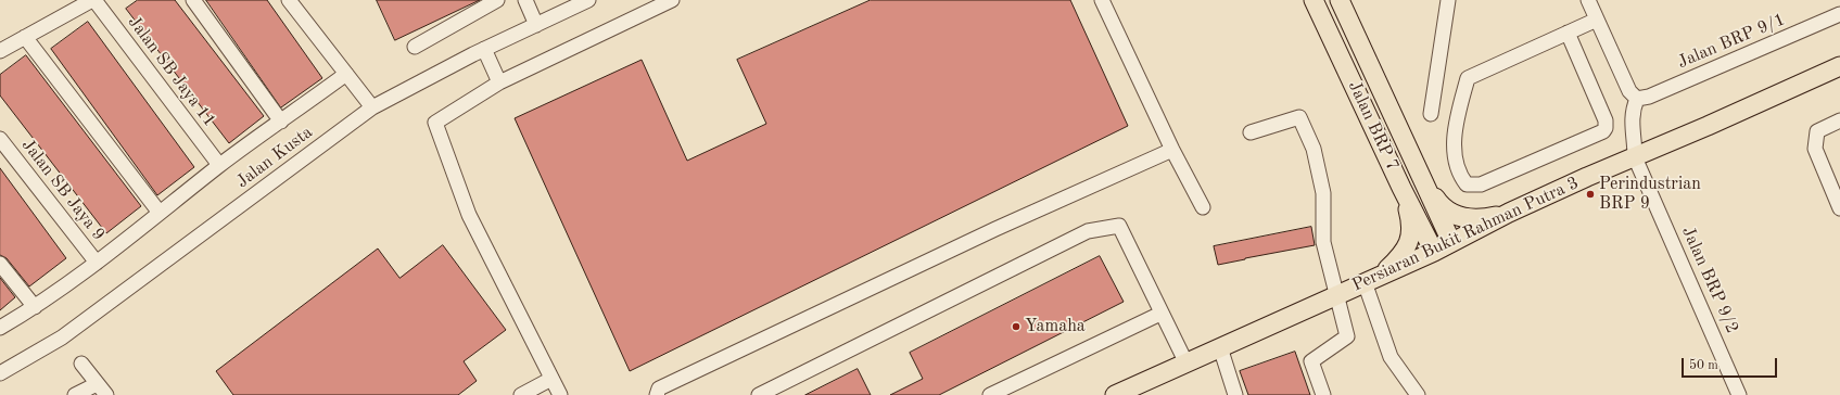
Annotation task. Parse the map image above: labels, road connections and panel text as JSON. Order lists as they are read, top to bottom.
{
  "streets": {
    "main road": ["Jalan BRP 7", "Persiaran Bukit Rahman Putra 3"],
    "street": [
      "Jalan BRP 9/1",
      "Jalan SB Jaya 11",
      "Jalan Kusta",
      "Jalan SB Jaya 9",
      "Jalan BRP 9/2"
    ]
  },
  "crossings": [
    ["Jalan BRP 7", "Persiaran Bukit Rahman Putra 3"],
    ["Persiaran Bukit Rahman Putra 3", "Jalan BRP 9/2"]
  ],
  "places": ["Perindustrian BRP 9", "Yamaha"],
  "scale_bar": "50 m"
}
